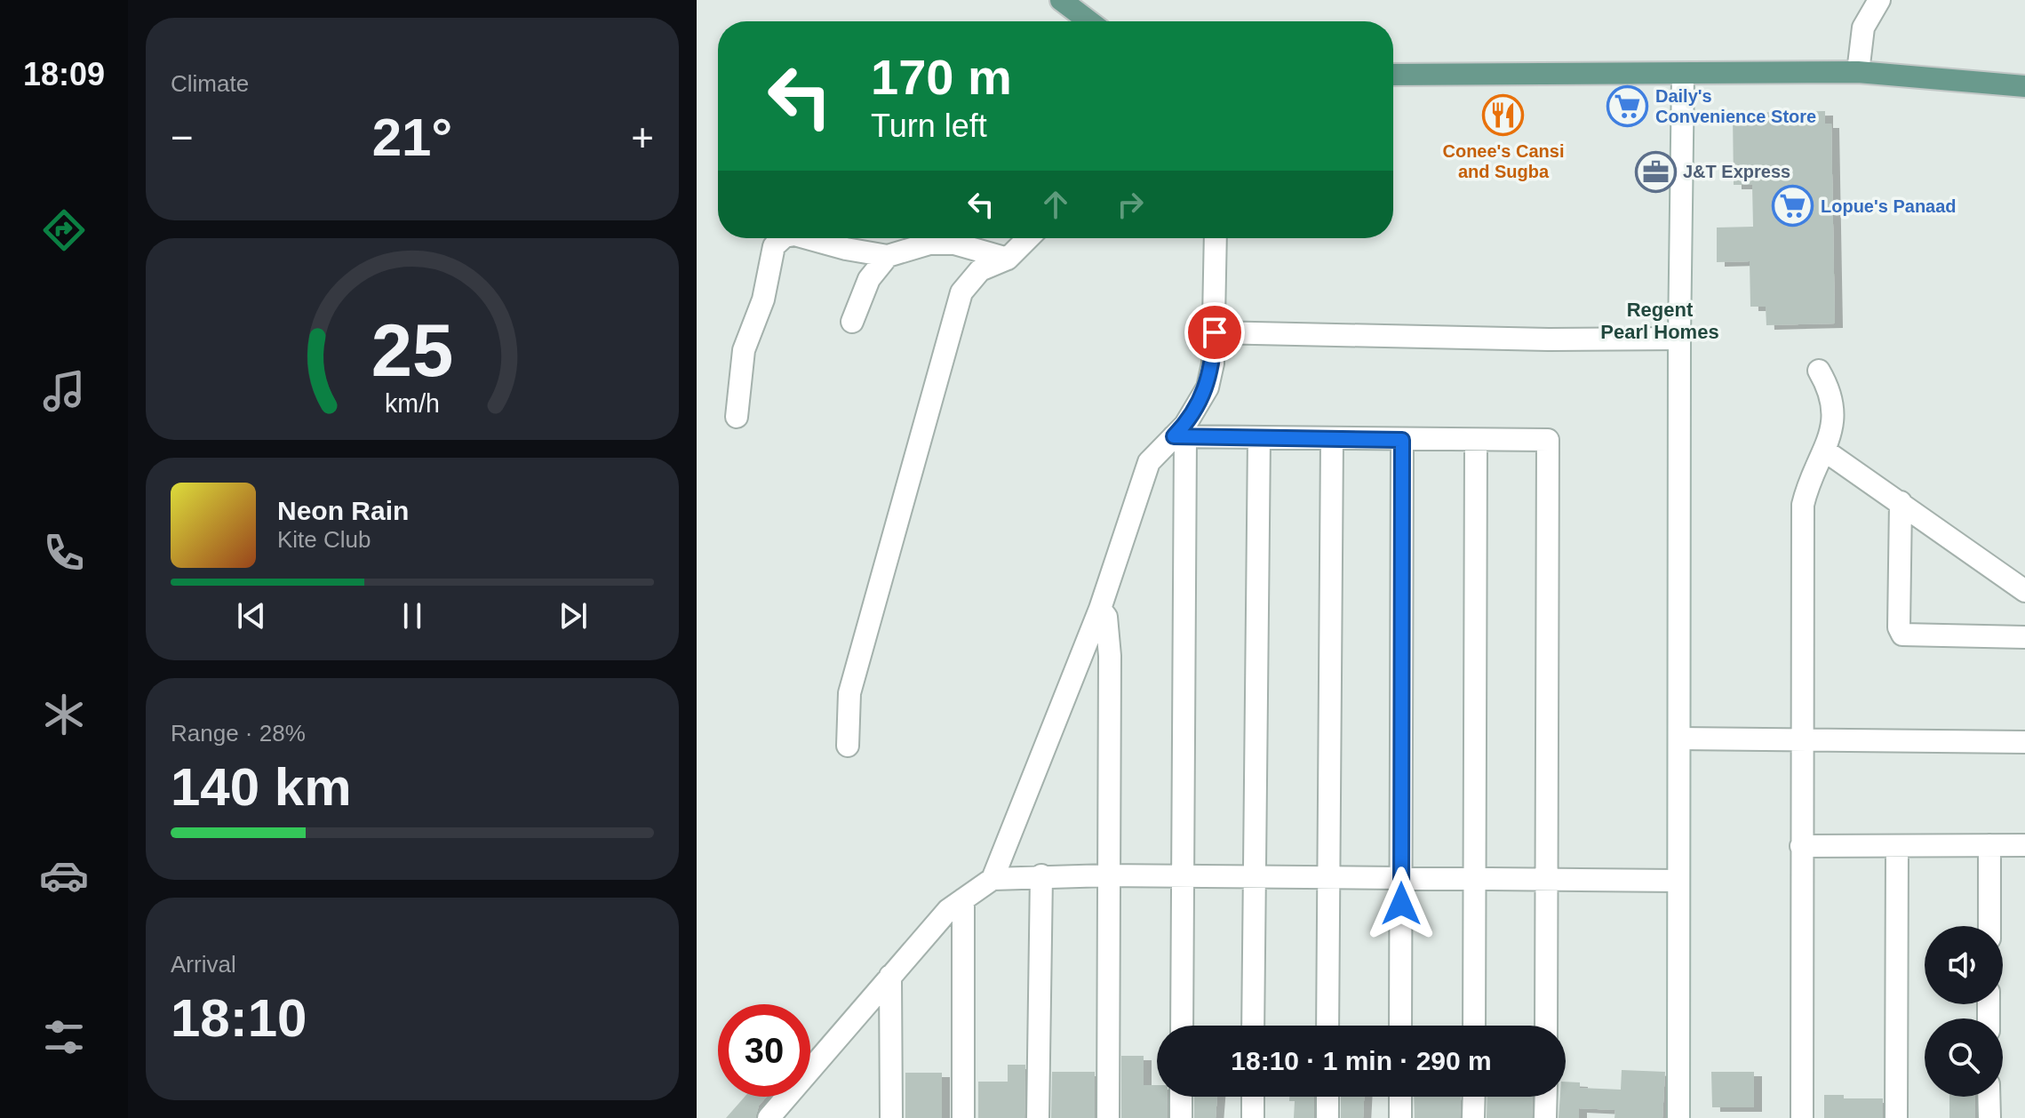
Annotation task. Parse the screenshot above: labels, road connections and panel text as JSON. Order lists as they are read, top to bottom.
{
  "districts": ["Regent Pearl Homes"],
  "places": {
    "supermarket": ["Daily's Convenience Store", "Lopue's Panaad"],
    "restaurant": ["Conee's Cansi and Sugba"],
    "office": ["J&T Express"]
  },
  "page": {
    "tabs": "18:09",
    "tile": [
      "Climate",
      ["Range · 28%", "140 km"],
      ["Arrival", "18:10"]
    ],
    "turn": ["170 m", "Turn left"],
    "heat": ["−", "21°", "+"],
    "song": ["Neon Rain", "Kite Club"],
    "limit": "30",
    "trip": "18:10 · 1 min · 290 m",
    "gauge": ["25", "km/h"]
  }
}
